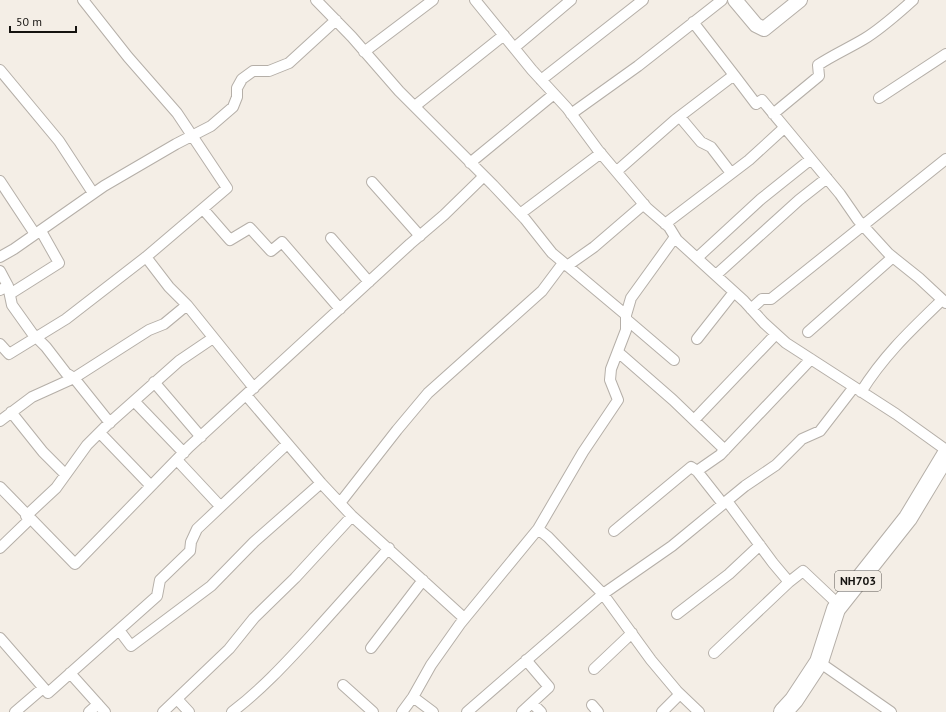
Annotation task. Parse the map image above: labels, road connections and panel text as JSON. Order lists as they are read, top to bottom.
{
  "streets": {
    "highway": ["NH703"]
  },
  "scale_bar": "50 m"
}
